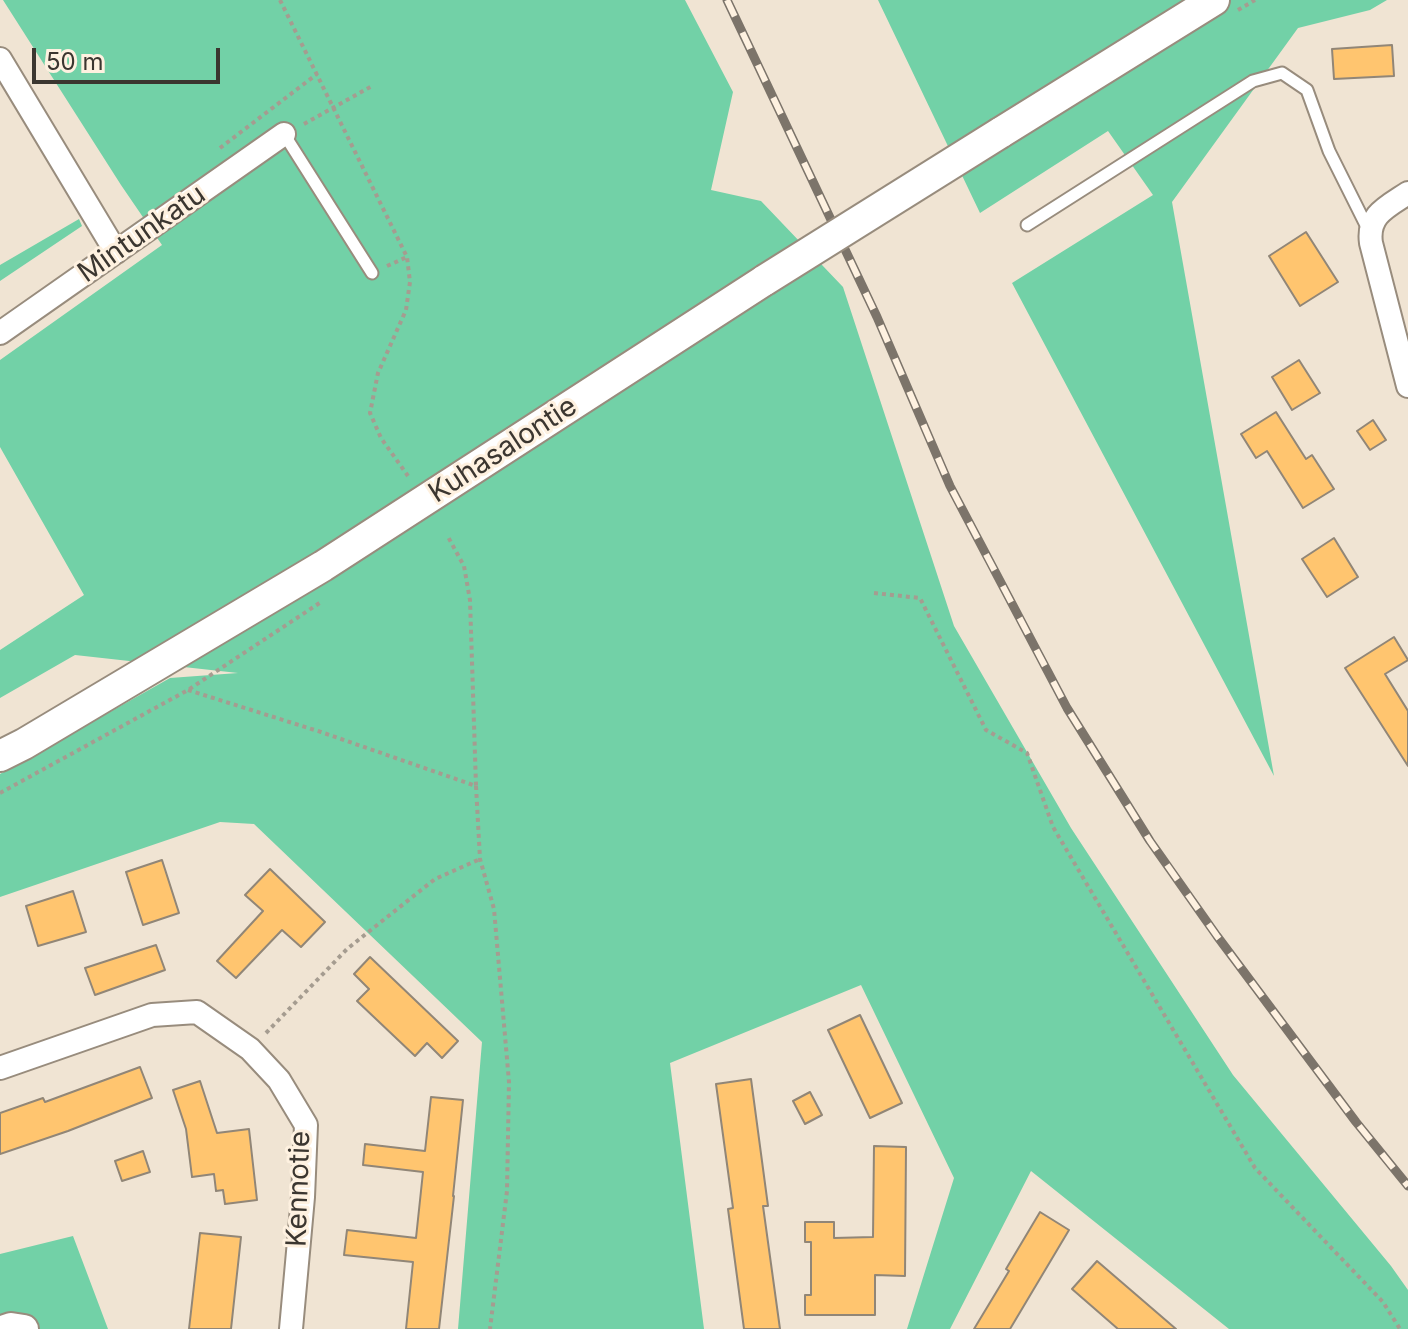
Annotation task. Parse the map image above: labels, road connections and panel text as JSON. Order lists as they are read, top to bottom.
{
  "streets": {
    "main road": ["Kuhasalontie"],
    "street": ["Mintunkatu", "Kennotie"]
  },
  "scale_bar": "50 m"
}
